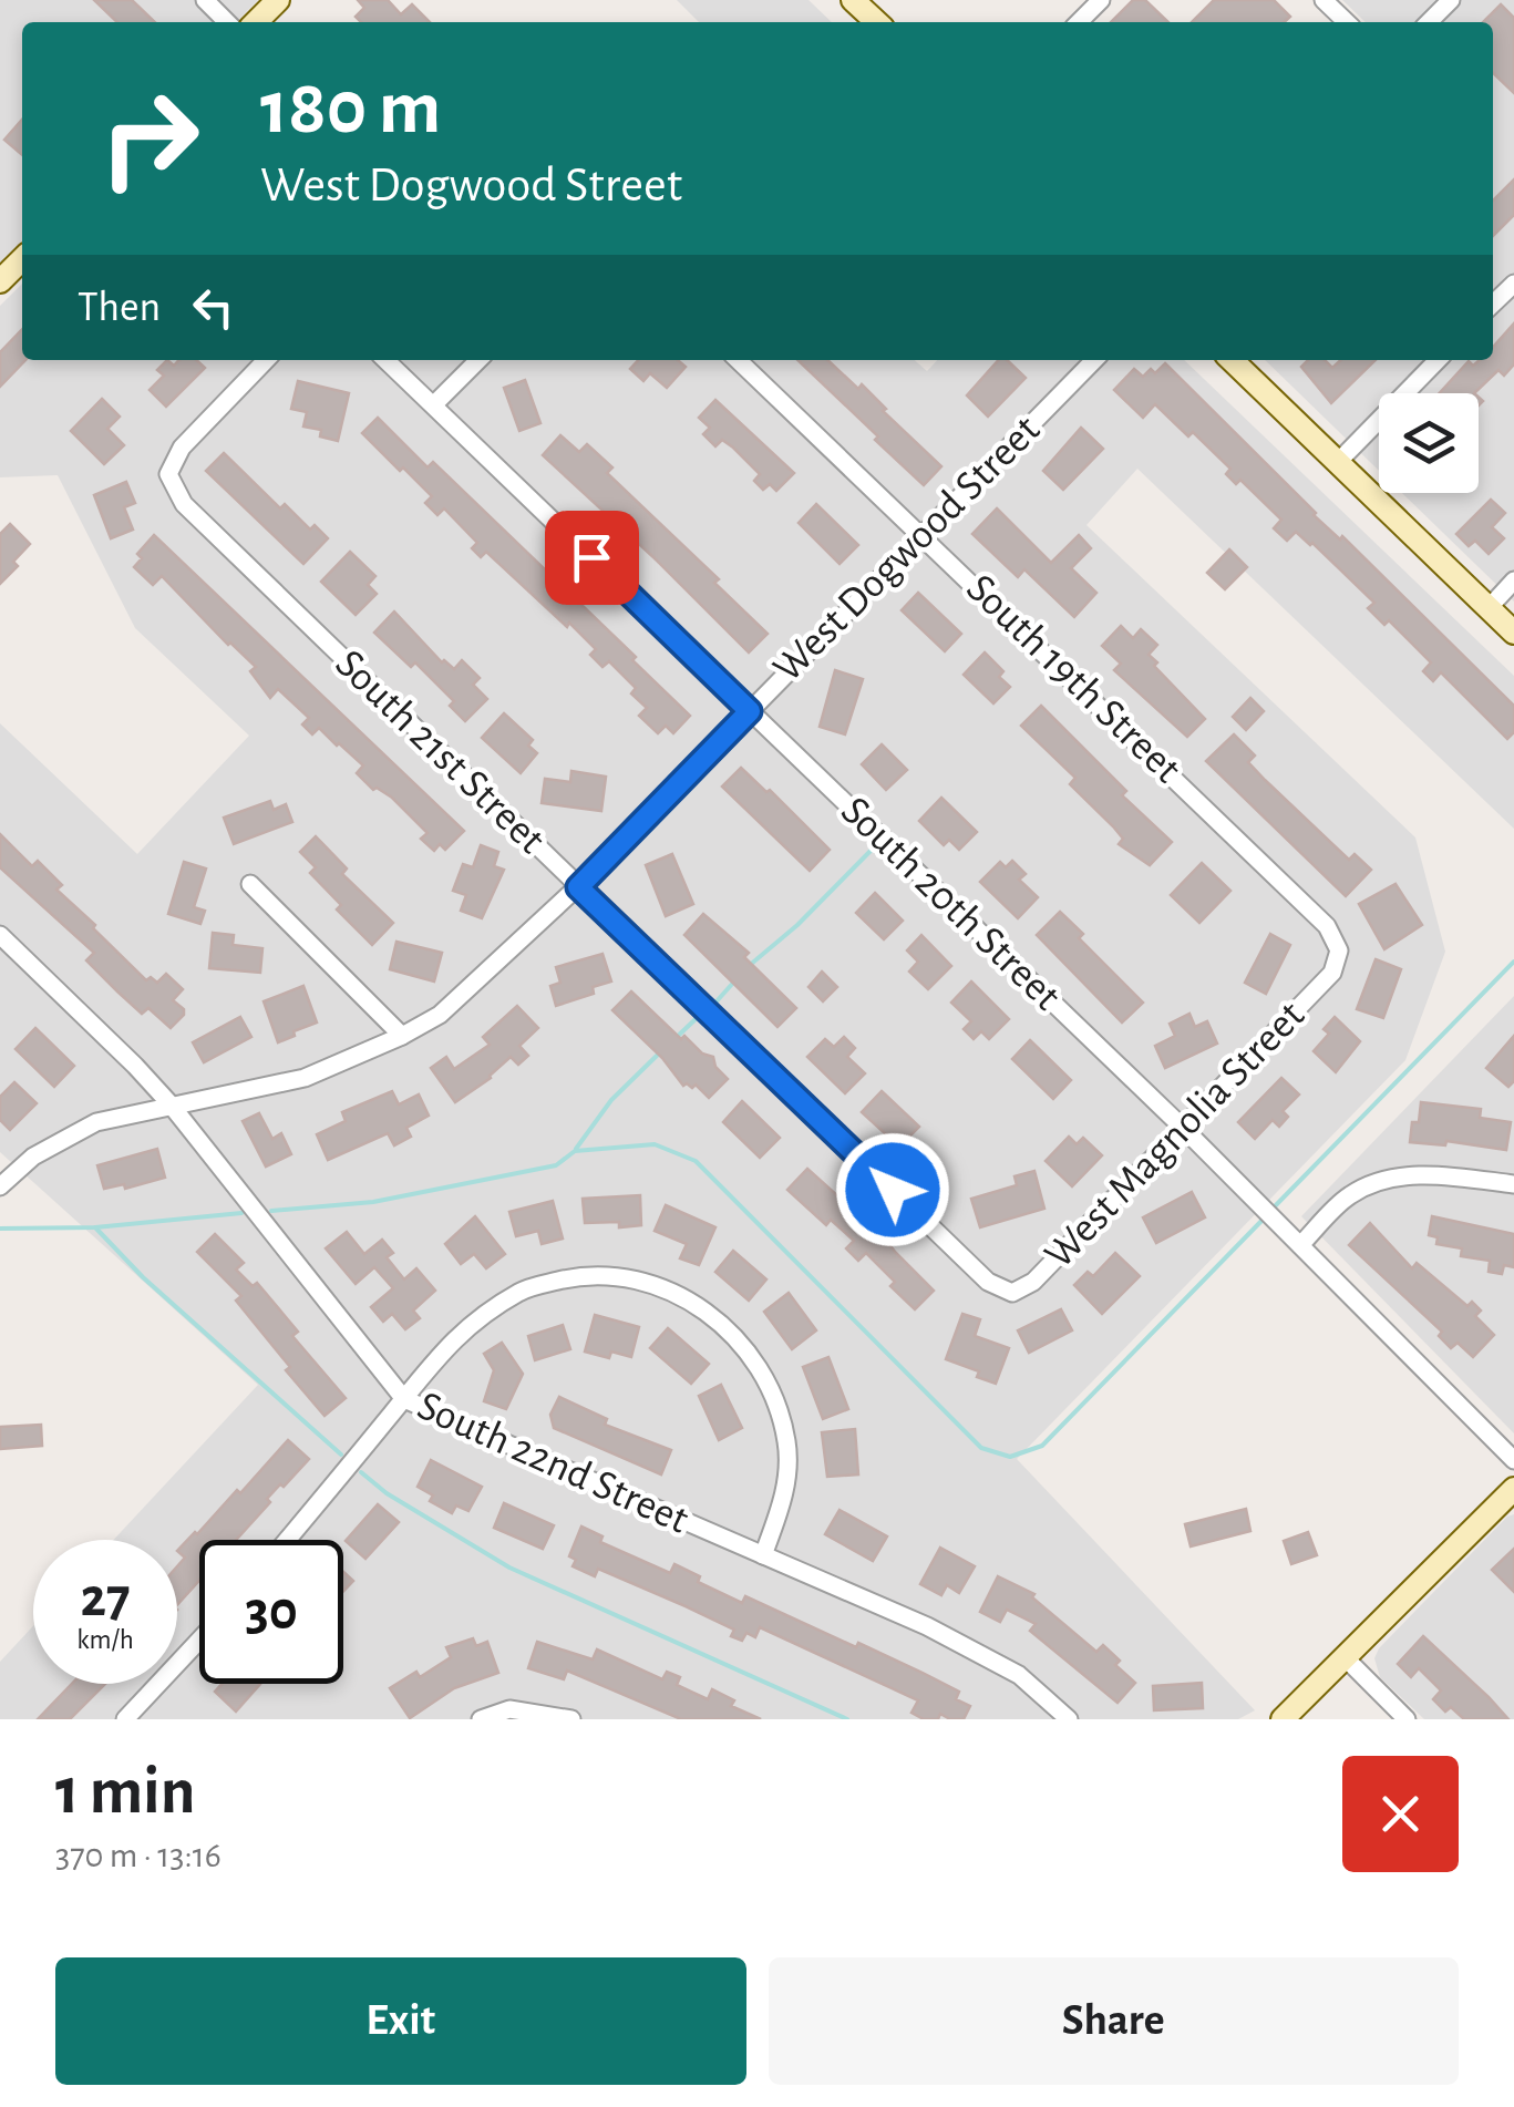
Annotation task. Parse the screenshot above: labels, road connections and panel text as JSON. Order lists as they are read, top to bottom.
{
  "streets": {
    "street": [
      "West Dogwood Street",
      "South 19th Street",
      "South 21st Street",
      "South 20th Street",
      "West Magnolia Street",
      "South 22nd Street"
    ]
  },
  "crossings": [
    ["West Dogwood Street", "South 19th Street"],
    ["West Dogwood Street", "South 21st Street"],
    ["West Dogwood Street", "South 20th Street"],
    ["West Dogwood Street", "South 22nd Street"],
    ["South 19th Street", "West Magnolia Street"],
    ["South 21st Street", "West Magnolia Street"],
    ["South 20th Street", "West Magnolia Street"]
  ],
  "page": {
    "turn": ["180 m", "West Dogwood Street"],
    "then": "Then",
    "speed": "27 km/h",
    "limit": "30",
    "heading": ["1 min", "370 m · 13:16"],
    "buttons": ["Exit", "Share"]
  }
}
